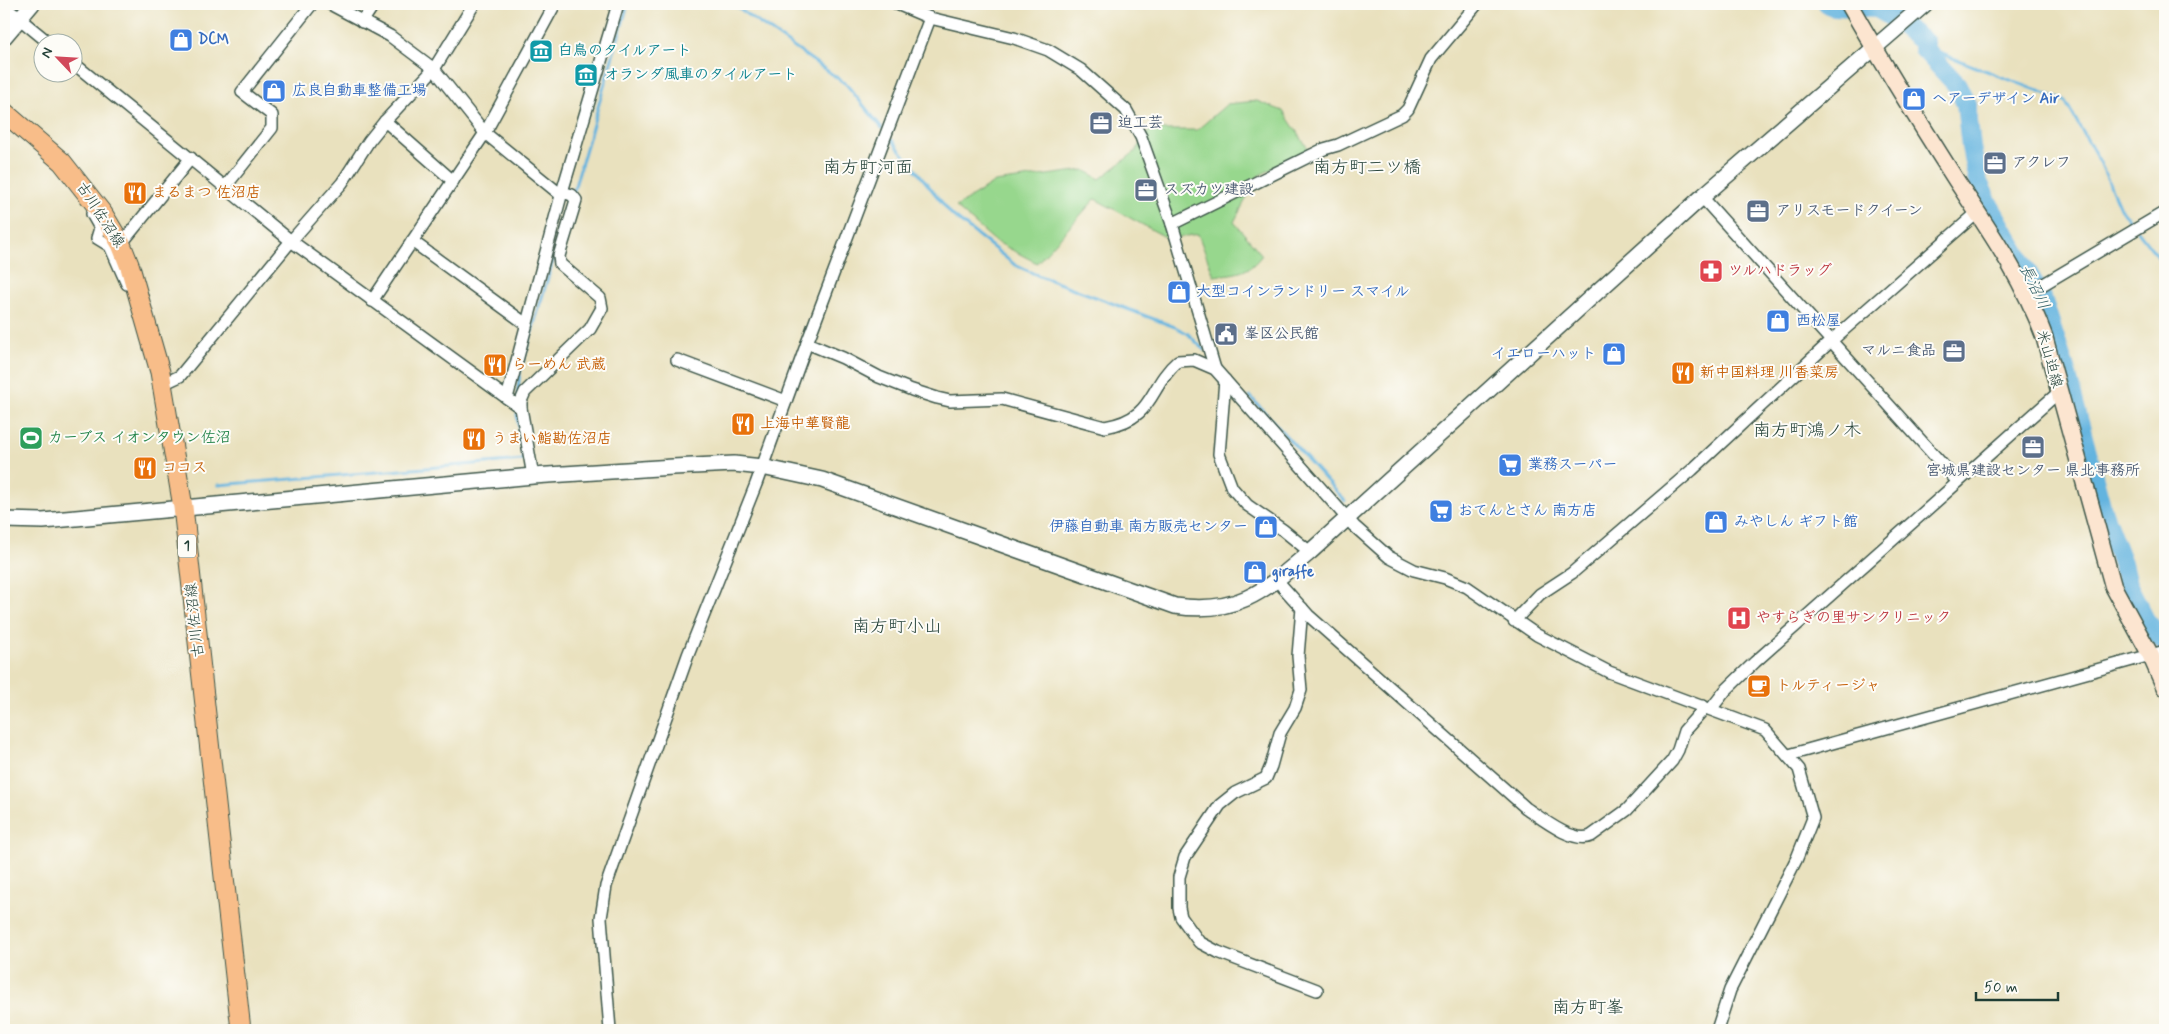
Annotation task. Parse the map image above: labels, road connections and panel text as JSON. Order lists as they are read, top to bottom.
{
  "streets": {
    "main road": ["古川佐沼線", "米山迫線", "1"]
  },
  "districts": [
    "南方町河面",
    "南方町二ツ橋",
    "南方町鴻ノ木",
    "南方町小山",
    "南方町峯"
  ],
  "water": ["長沼川"],
  "places": {
    "shop": [
      "DCM",
      "広良自動車整備工場",
      "ヘアーデザイン Air",
      "大型コインランドリー スマイル",
      "西松屋",
      "イエローハット",
      "みやしん ギフト館",
      "伊藤自動車 南方販売センター",
      "giraffe"
    ],
    "museum": ["白鳥のタイルアート", "オランダ風車のタイルアート"],
    "office": [
      "迫工芸",
      "アクレフ",
      "スズカツ建設",
      "アリスモードクイーン",
      "マルニ食品",
      "宮城県建設センター 県北事務所"
    ],
    "restaurant": [
      "まるまつ 佐沼店",
      "らーめん 武蔵",
      "新中国料理 川香菜房",
      "上海中華賢龍",
      "うまい鮨勘佐沼店",
      "ココス"
    ],
    "pharmacy": ["ツルハドラッグ"],
    "public building": ["峯区公民館"],
    "sports": ["カーブス イオンタウン佐沼"],
    "supermarket": ["業務スーパー", "おてんとさん 南方店"],
    "hospital": ["やすらぎの里サンクリニック"],
    "cafe": ["トルティージャ"]
  },
  "scale_bar": "50 m",
  "north": "top left"
}
